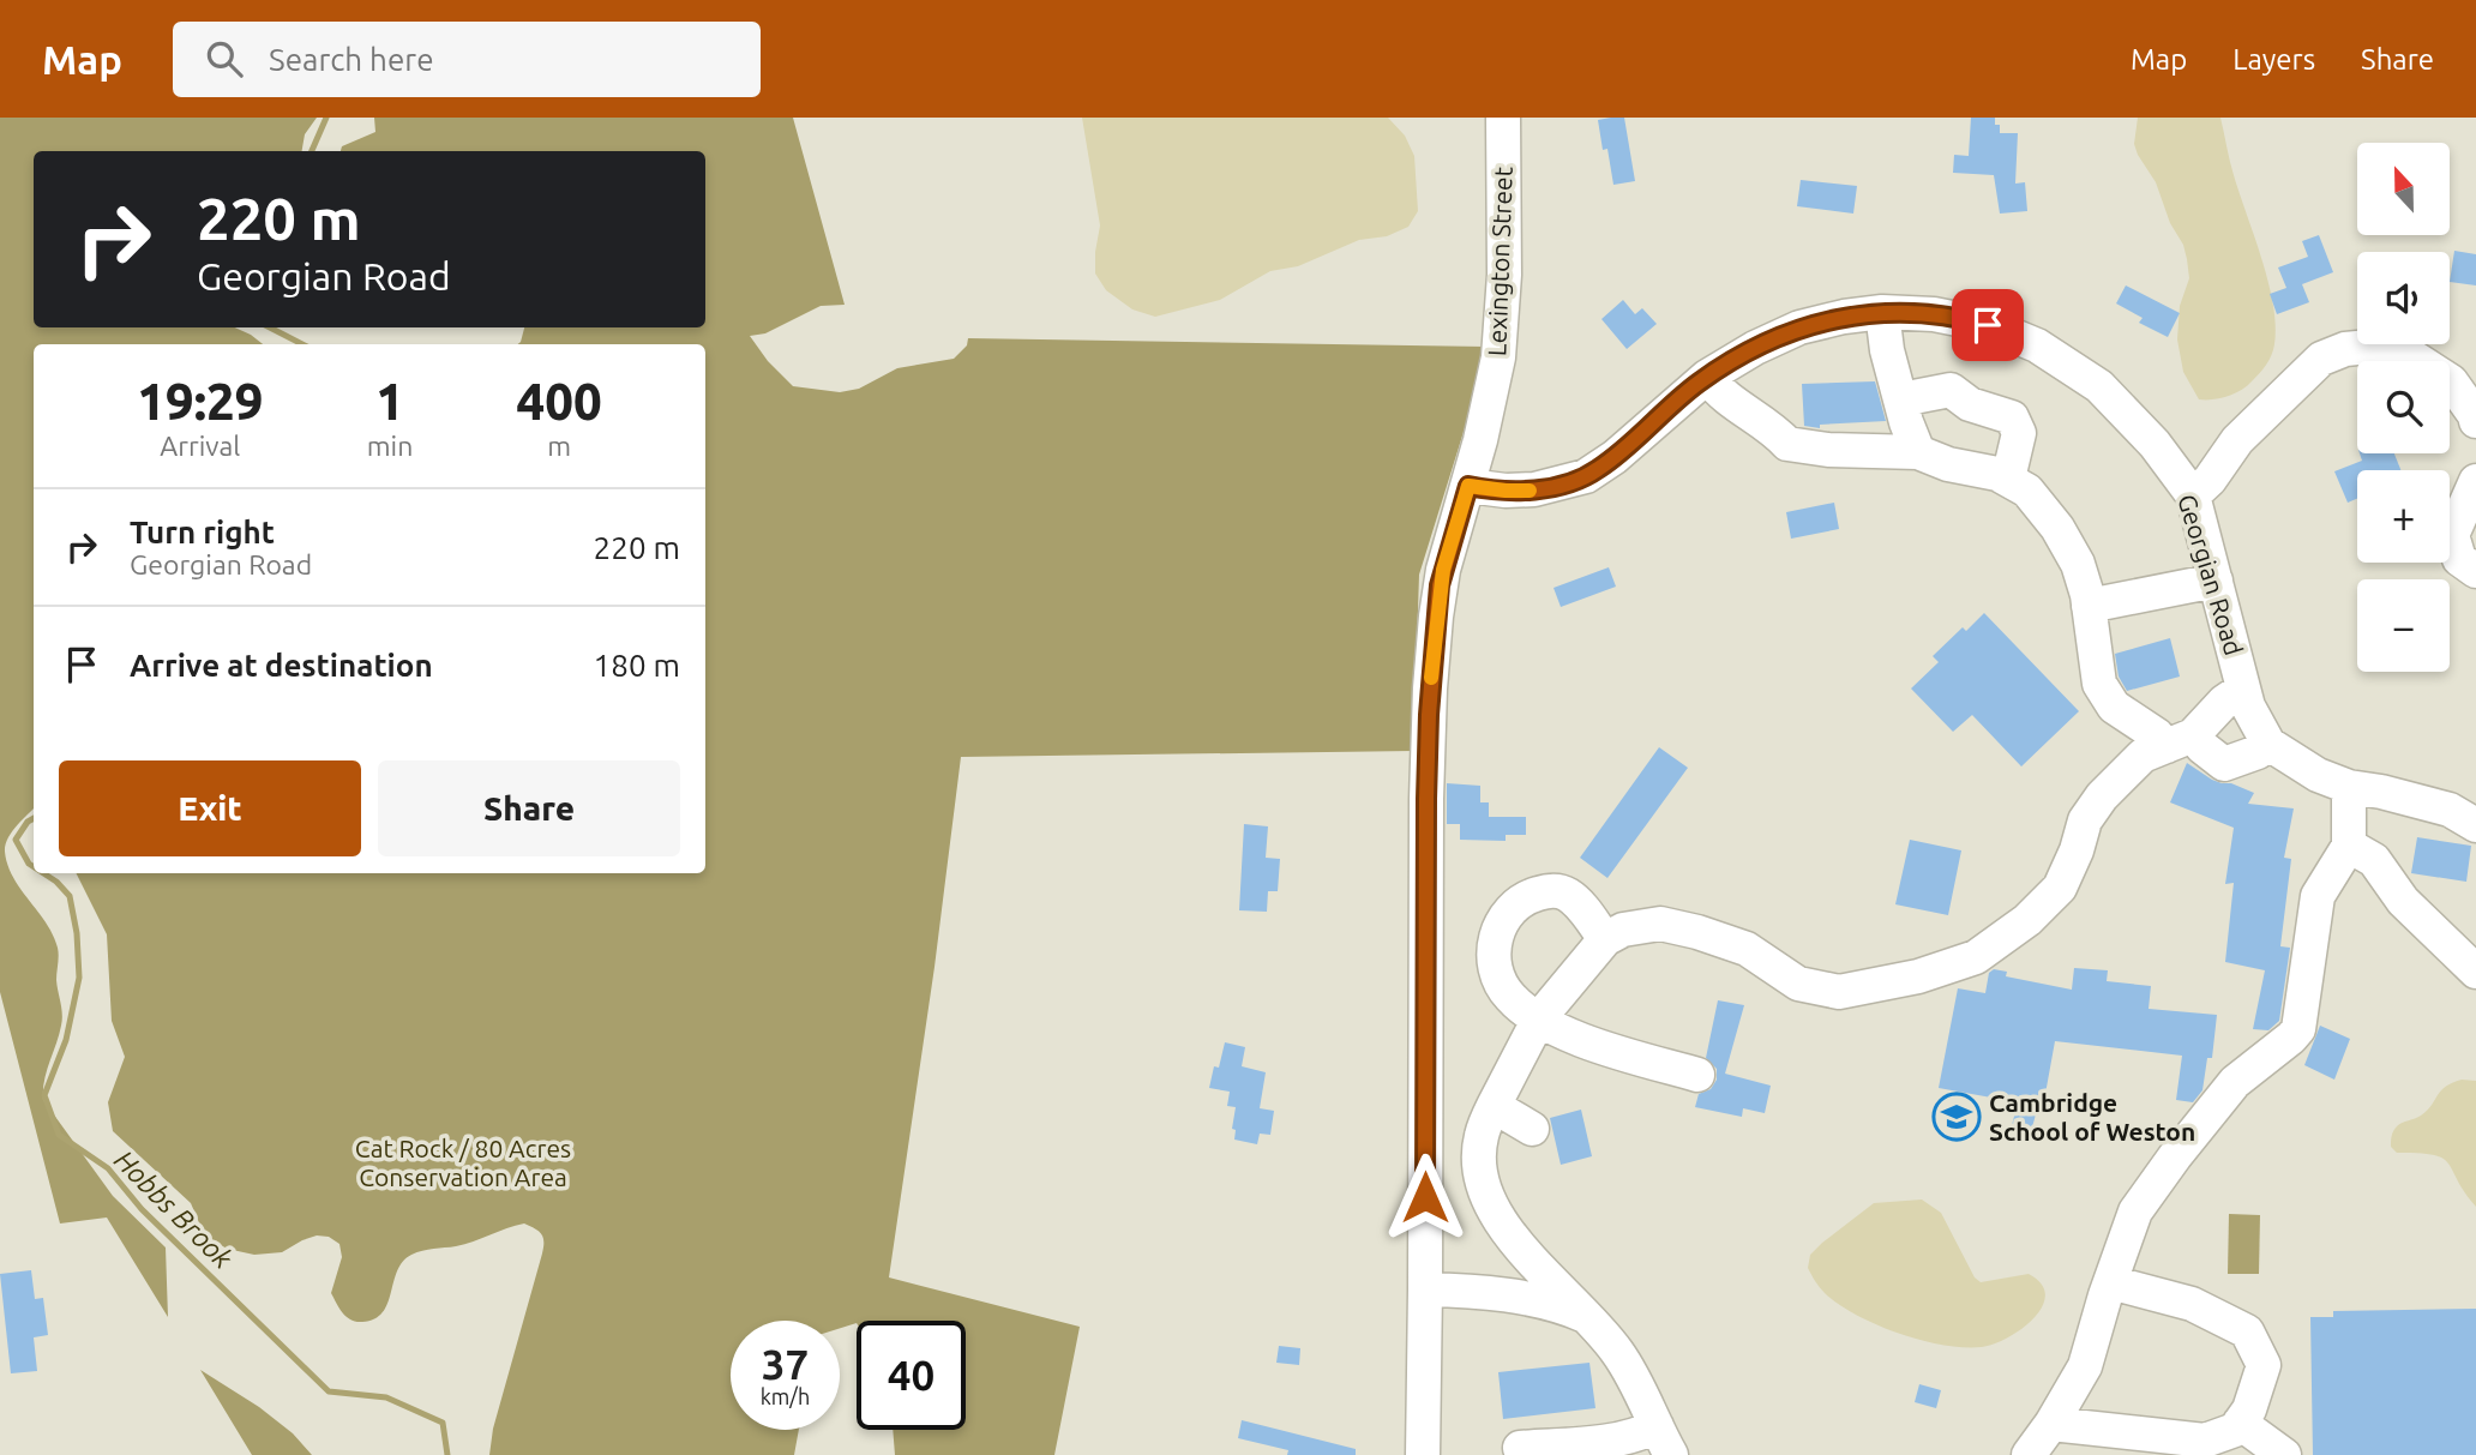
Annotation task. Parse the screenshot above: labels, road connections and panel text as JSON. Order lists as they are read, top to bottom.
{
  "streets": {
    "street": ["Lexington Street", "Georgian Road"]
  },
  "crossings": [
    ["Lexington Street", "Georgian Road"]
  ],
  "water": ["Hobbs Brook"],
  "parks": ["Cat Rock / 80 Acres Conservation Area"],
  "places": {
    "school or university": ["Cambridge School of Weston"]
  },
  "north": "top",
  "page": {
    "header": "Map",
    "search": "Search here",
    "nav": ["Map", "Layers", "Share"],
    "map_buttons": ["+", "−"],
    "turn": ["220 m", "Georgian Road"],
    "eta": [
      "19:29",
      "Arrival",
      "1",
      "min",
      "400",
      "m"
    ],
    "list": [
      {
        "name": "Turn right",
        "note": "Georgian Road",
        "value": "220 m"
      },
      {
        "name": "Arrive at destination",
        "value": "180 m"
      }
    ],
    "buttons": ["Exit", "Share"],
    "speed": "37 km/h",
    "limit": "40"
  }
}
